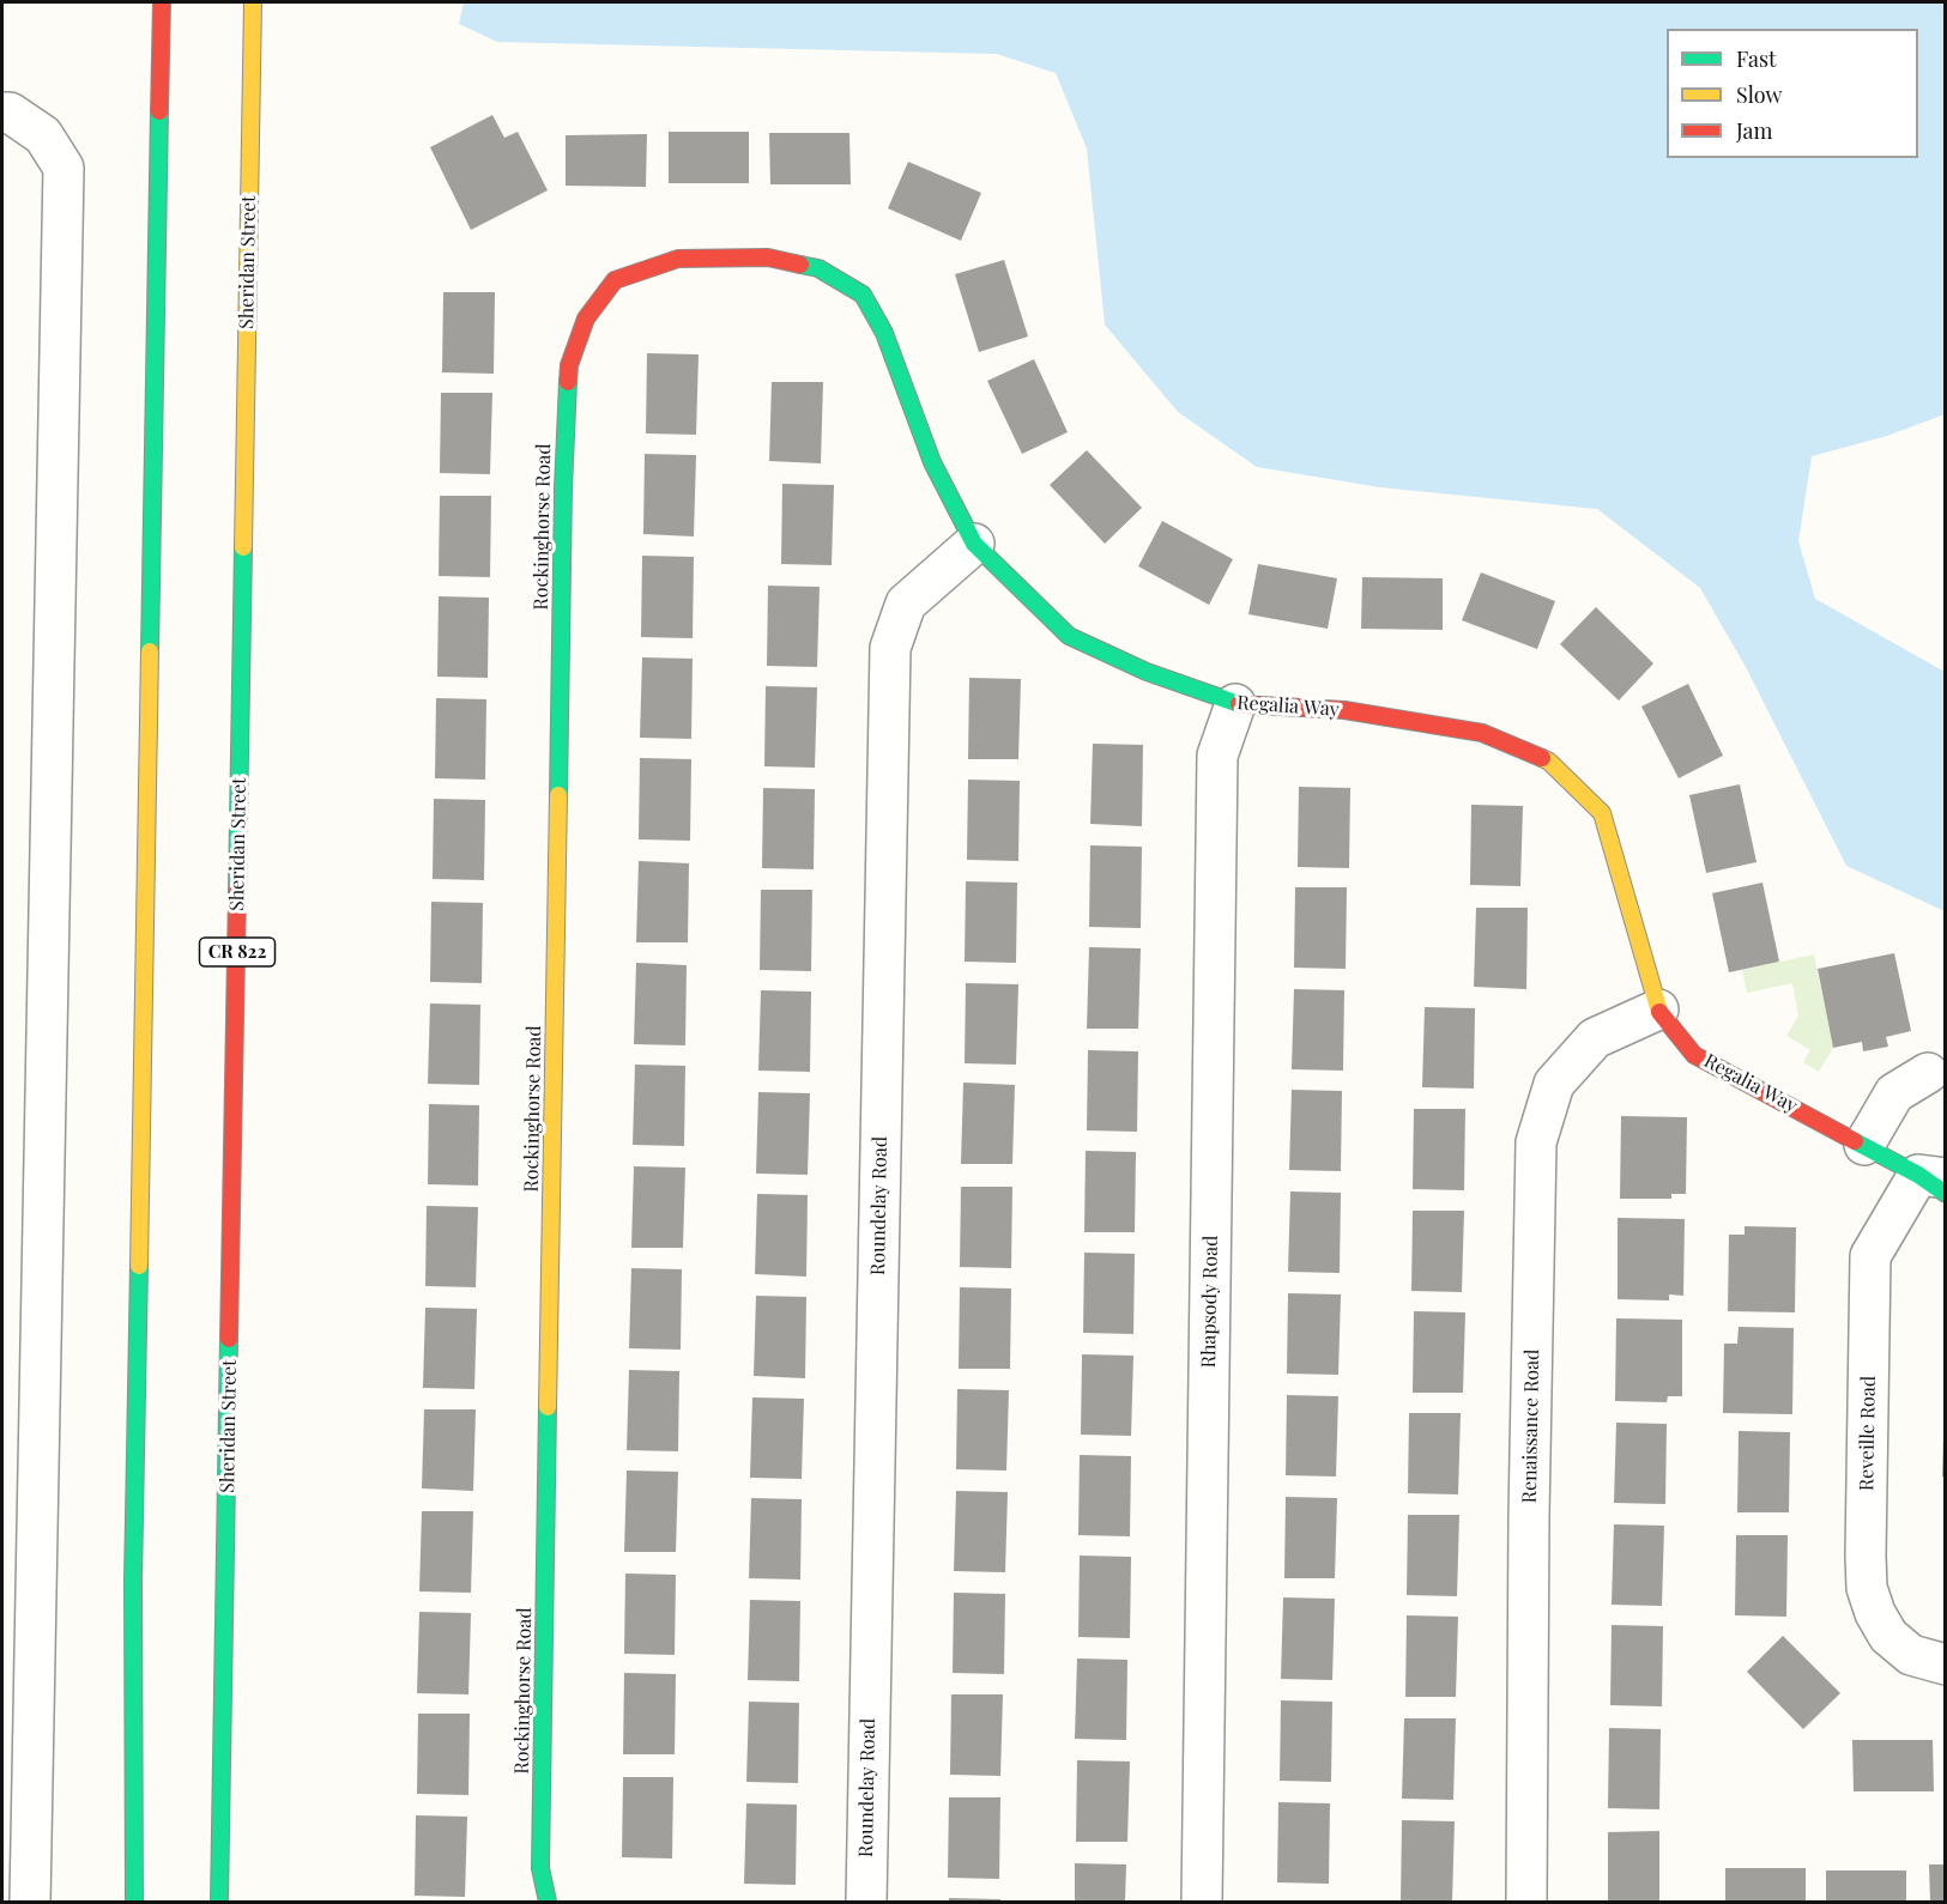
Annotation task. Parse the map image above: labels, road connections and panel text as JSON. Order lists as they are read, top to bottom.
{
  "streets": {
    "main road": [
      "Sheridan Street",
      "Rockinghorse Road",
      "Regalia Way",
      "CR 822"
    ],
    "street": [
      "Roundelay Road",
      "Rhapsody Road",
      "Renaissance Road",
      "Reveille Road"
    ]
  },
  "crossings": [
    ["Rockinghorse Road", "Regalia Way"],
    ["Regalia Way", "Roundelay Road"],
    ["Regalia Way", "Rhapsody Road"],
    ["Regalia Way", "Renaissance Road"],
    ["Regalia Way", "Reveille Road"]
  ],
  "legend": ["Fast", "Slow", "Jam"]
}
